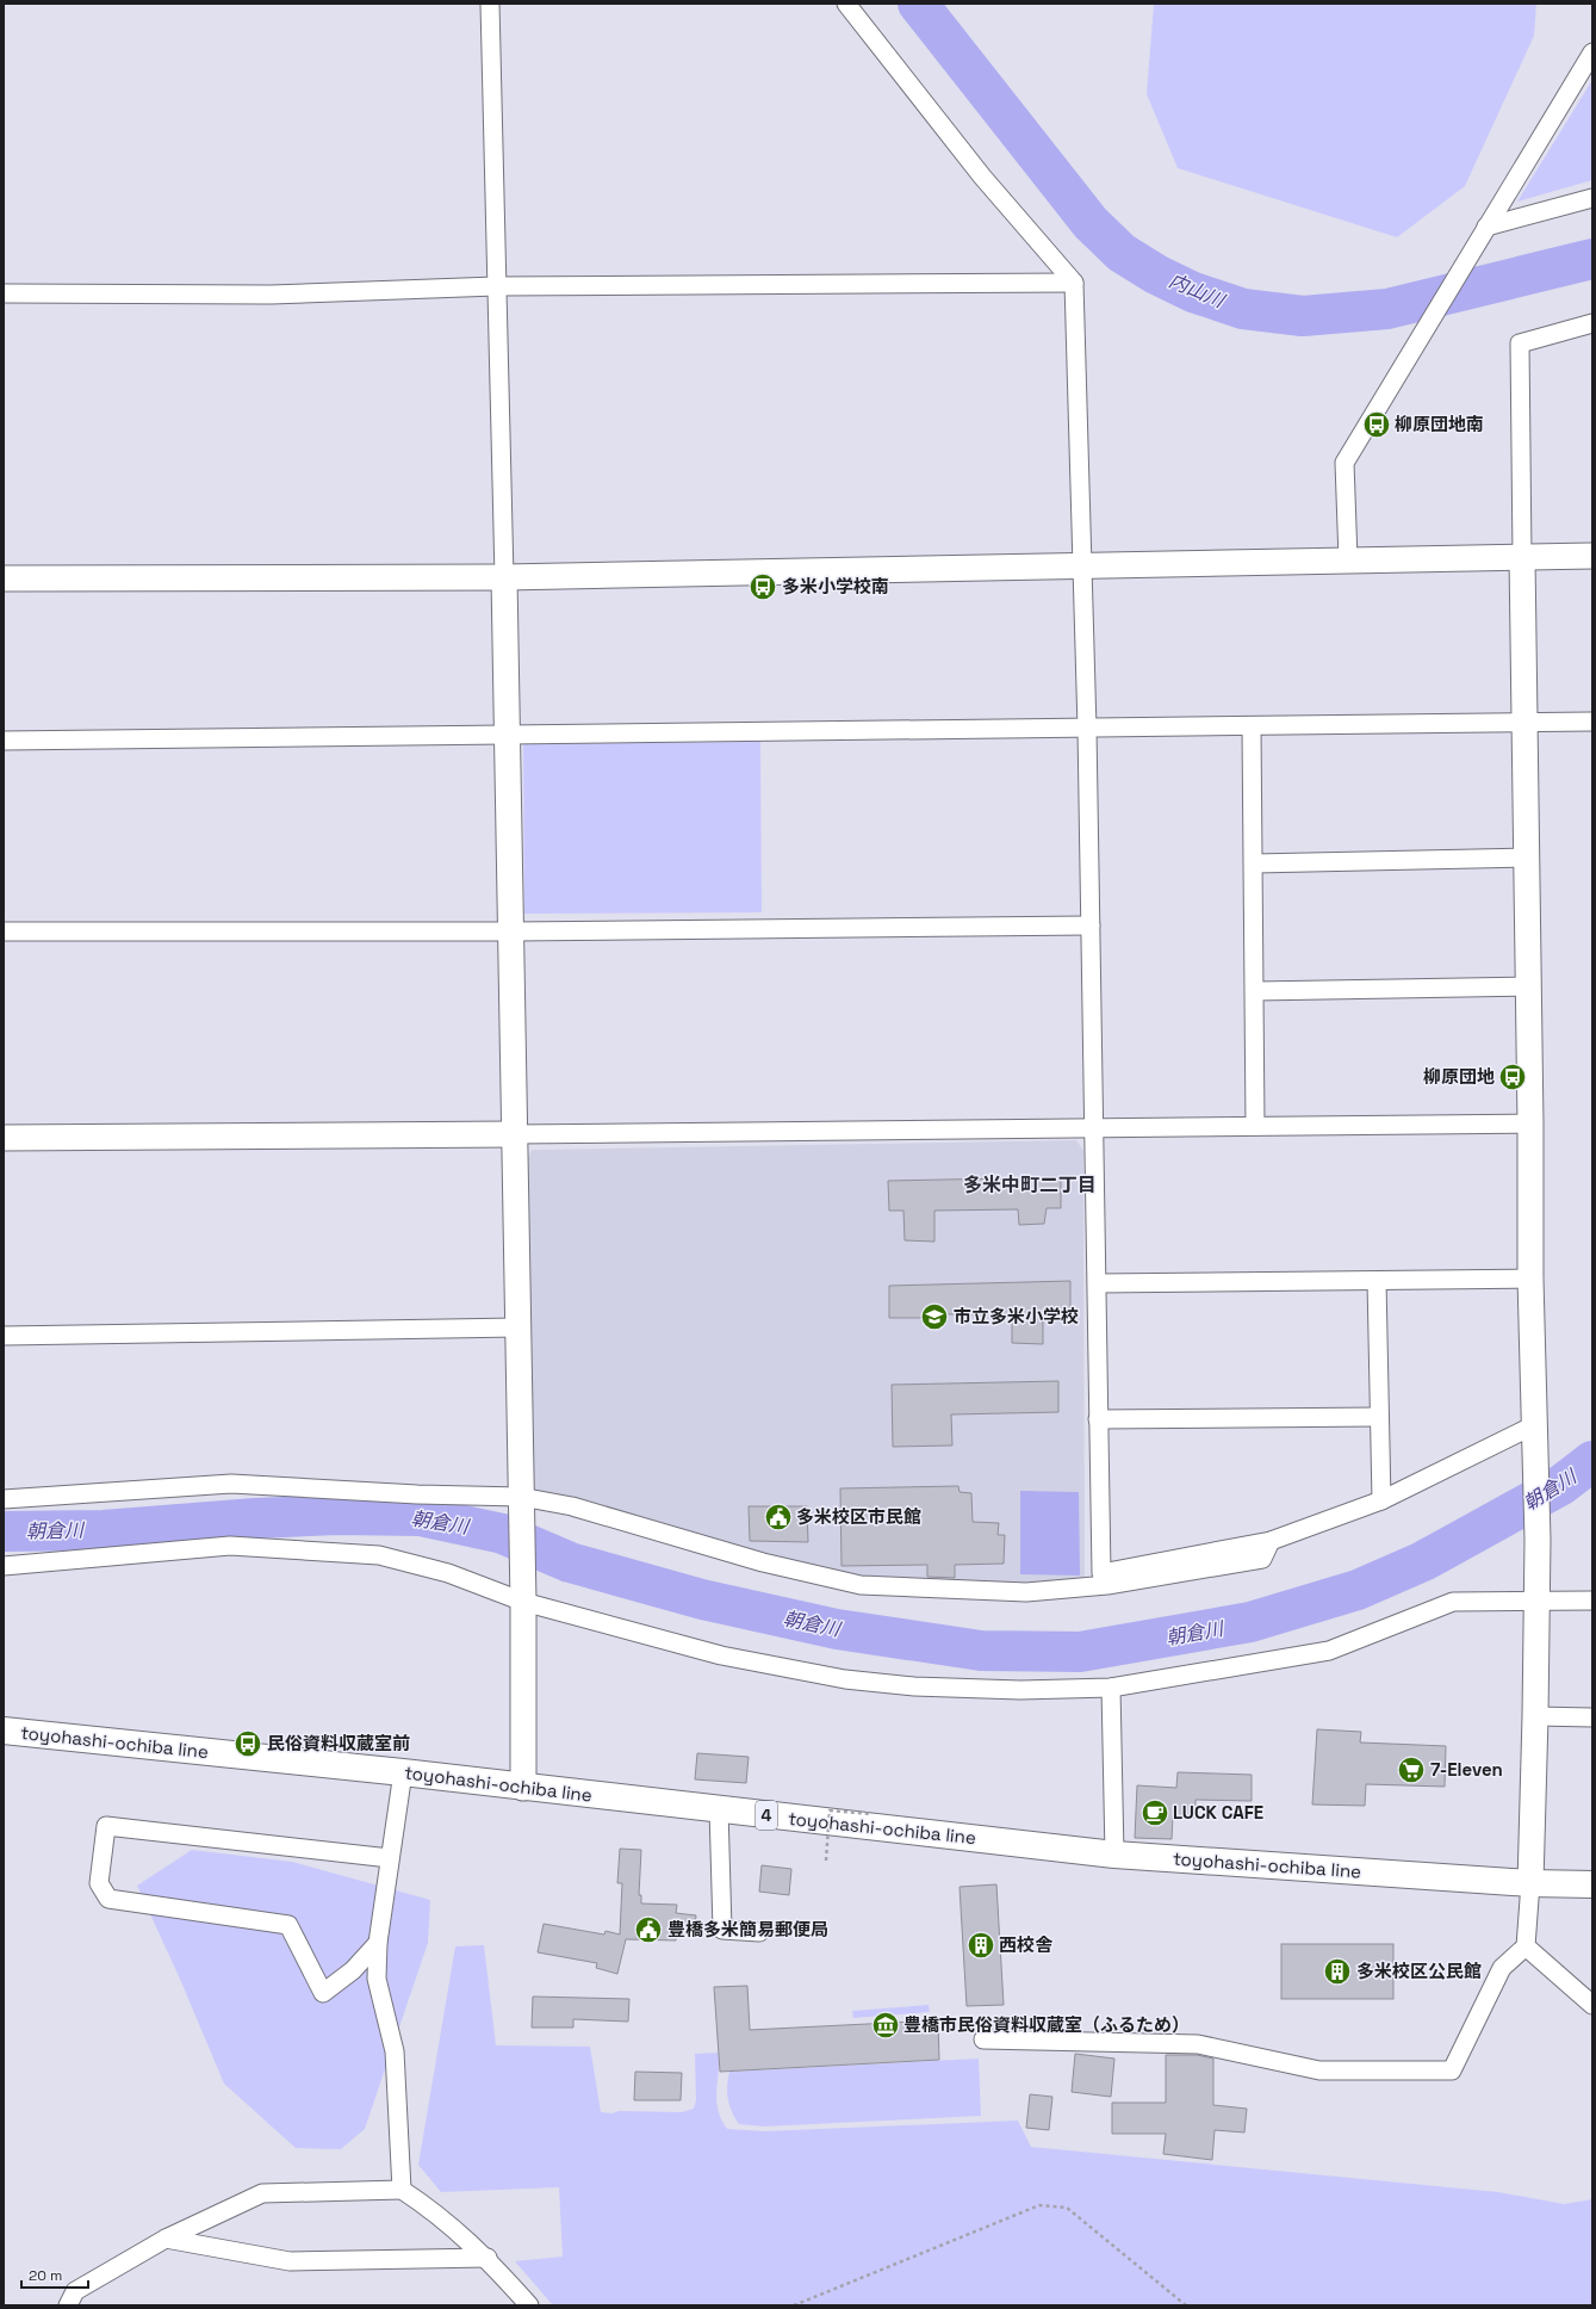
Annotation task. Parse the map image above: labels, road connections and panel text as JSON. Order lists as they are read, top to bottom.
{
  "streets": {
    "main road": ["toyohashi-ochiba line", "4"]
  },
  "districts": ["多米中町二丁目"],
  "water": ["内山川", "朝倉川"],
  "places": {
    "bus stop": [
      "柳原団地南",
      "多米小学校南",
      "柳原団地",
      "民俗資料収蔵室前"
    ],
    "school or university": ["市立多米小学校"],
    "public building": ["多米校区市民館", "豊橋多米簡易郵便局"],
    "supermarket": ["7-Eleven"],
    "cafe": ["LUCK CAFE"],
    "building": ["西校舎", "多米校区公民館"],
    "museum": ["豊橋市民俗資料収蔵室（ふるため）"]
  },
  "scale_bar": "20 m"
}
